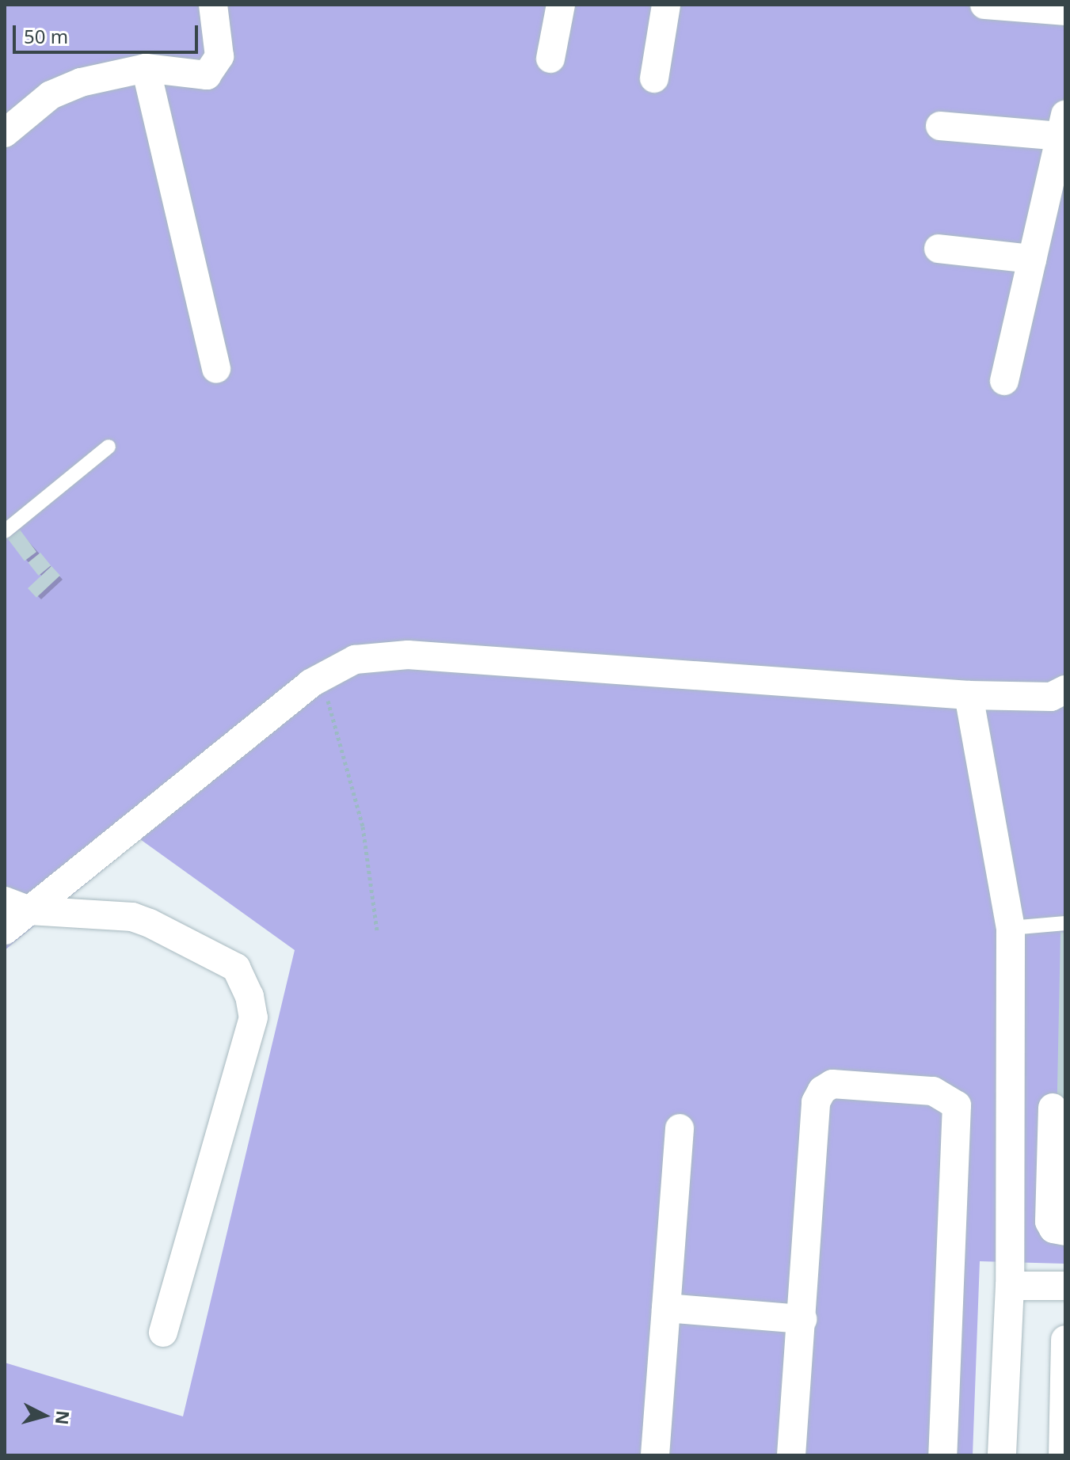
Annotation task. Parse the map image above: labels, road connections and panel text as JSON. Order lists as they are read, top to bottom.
{
  "scale_bar": "50 m",
  "north": "right"
}
